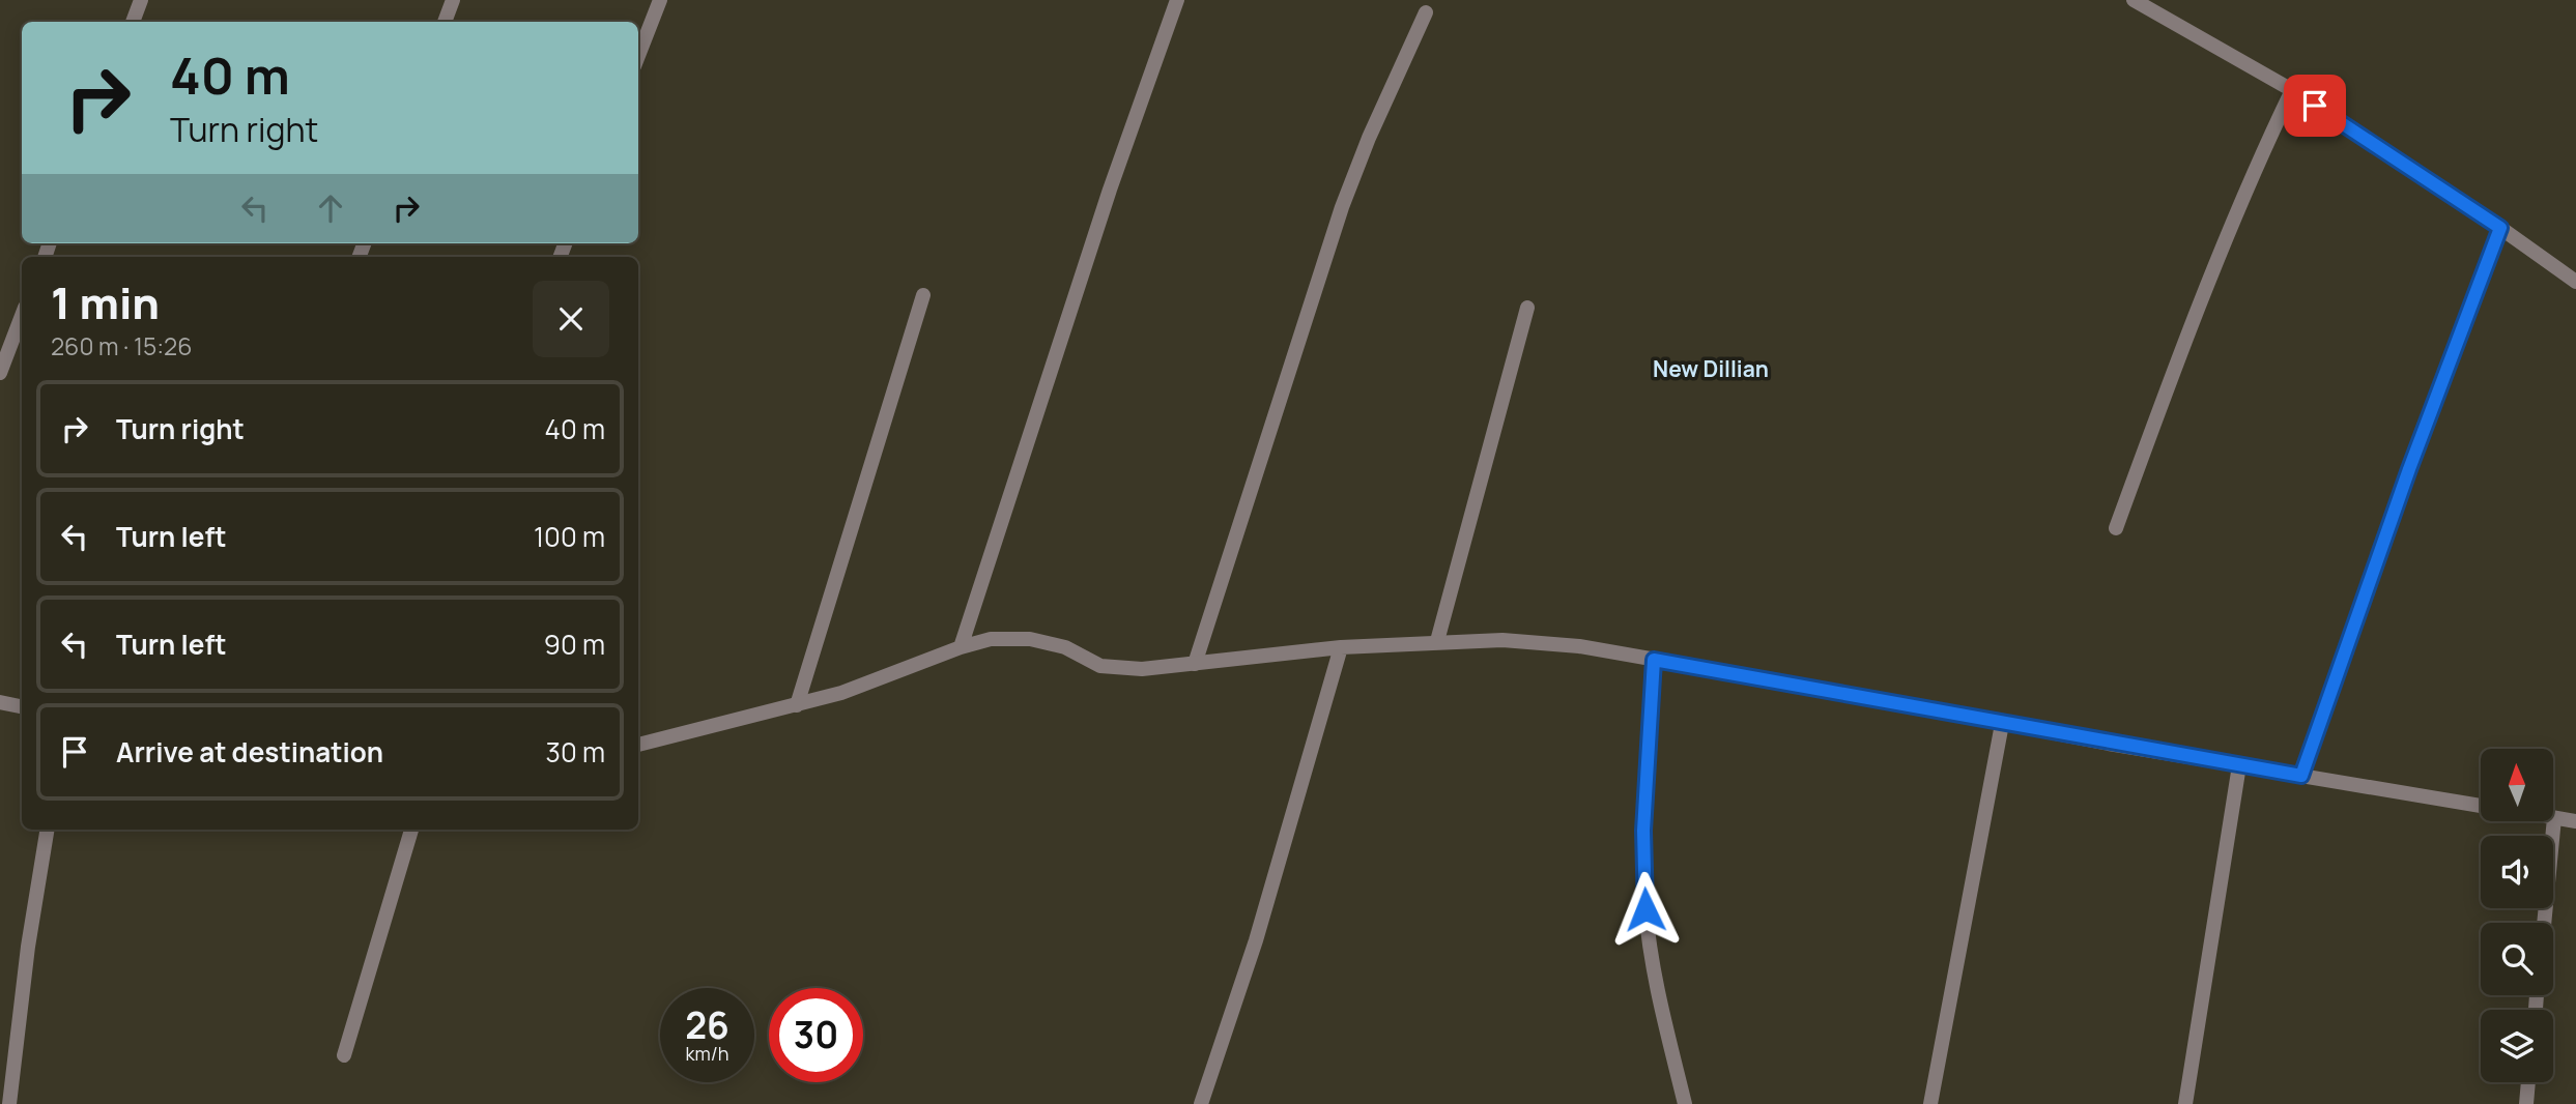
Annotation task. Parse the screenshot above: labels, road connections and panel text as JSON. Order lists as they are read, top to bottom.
{
  "districts": ["New Dillian"],
  "north": "top",
  "page": {
    "turn": ["40 m", "Turn right"],
    "heading": ["1 min", "260 m · 15:26"],
    "list": [
      {
        "name": "Turn right",
        "value": "40 m"
      },
      {
        "name": "Turn left",
        "value": "100 m"
      },
      {
        "name": "Turn left",
        "value": "90 m"
      },
      {
        "name": "Arrive at destination",
        "value": "30 m"
      }
    ],
    "speed": "26 km/h",
    "limit": "30"
  }
}
